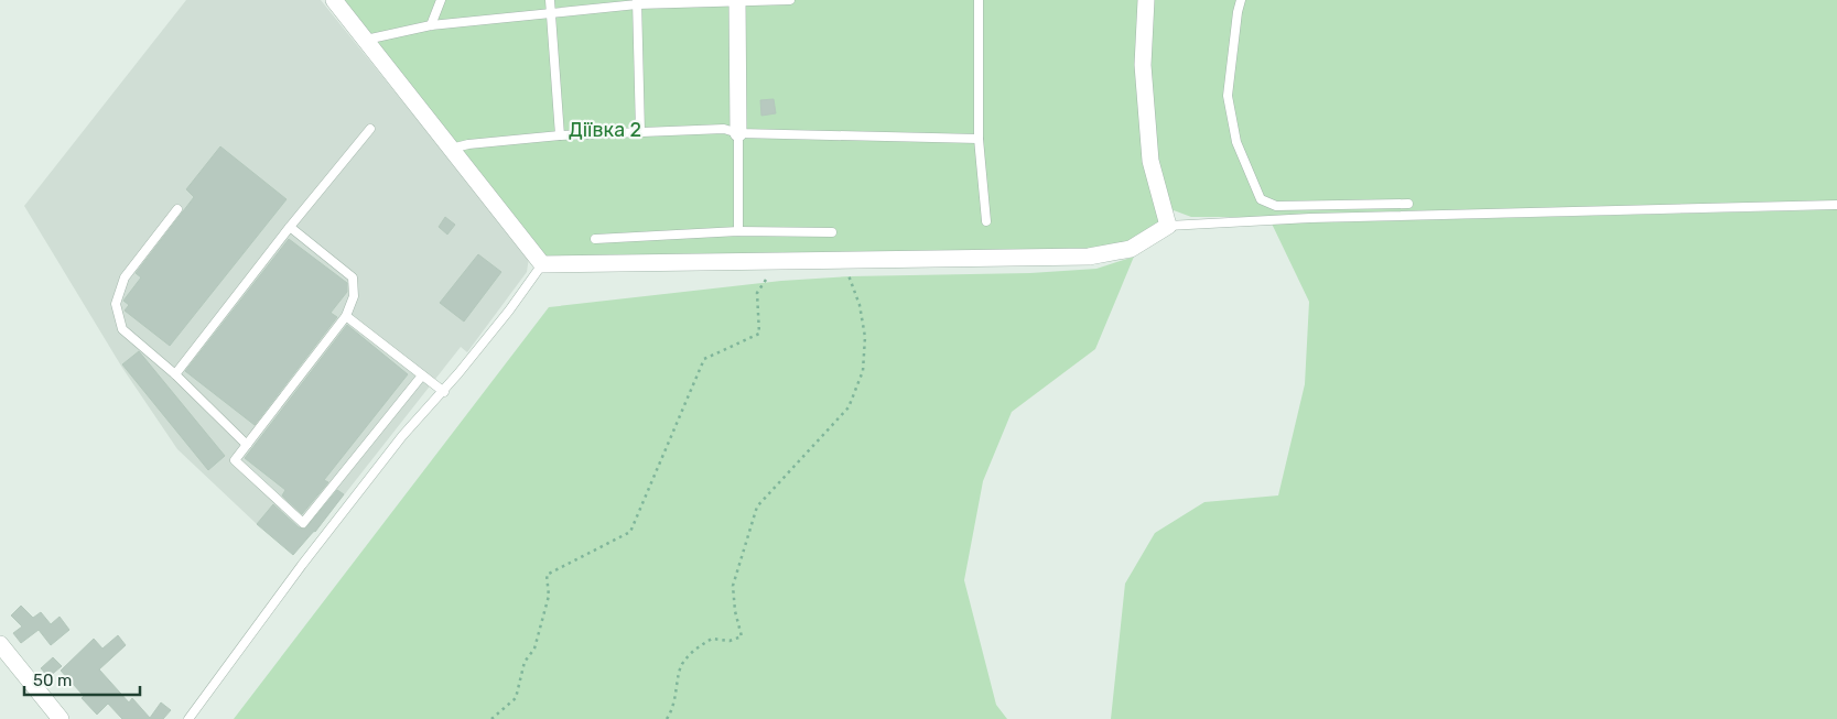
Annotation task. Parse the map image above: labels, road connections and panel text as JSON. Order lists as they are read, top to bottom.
{
  "parks": ["Діївка 2"],
  "scale_bar": "50 m"
}
